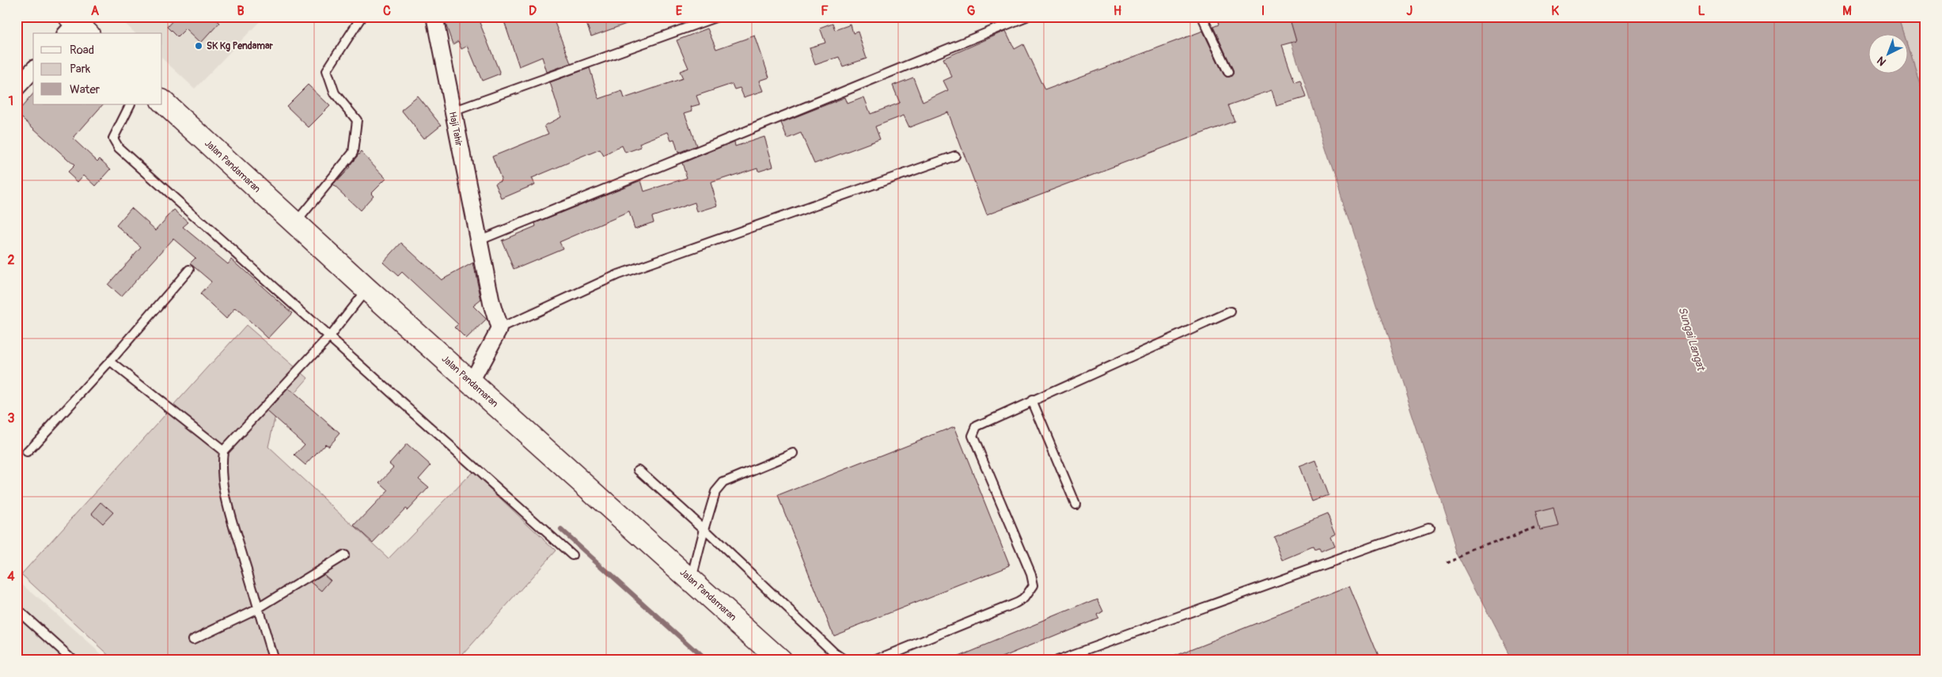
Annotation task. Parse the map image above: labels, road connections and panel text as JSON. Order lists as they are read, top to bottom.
{
  "streets": {
    "main road": ["Jalan Pandamaran"],
    "street": ["Haji Tahir"]
  },
  "water": ["Sungai Langat"],
  "places": ["SK Kg Pendamar"],
  "legend": ["Road", "Park", "Water"],
  "north": "bottom left",
  "grid": {
    "columns": [
      "A",
      "B",
      "C",
      "D",
      "E",
      "F",
      "G",
      "H",
      "I",
      "J",
      "K",
      "L",
      "M"
    ],
    "rows": [
      "1",
      "2",
      "3",
      "4"
    ]
  }
}
